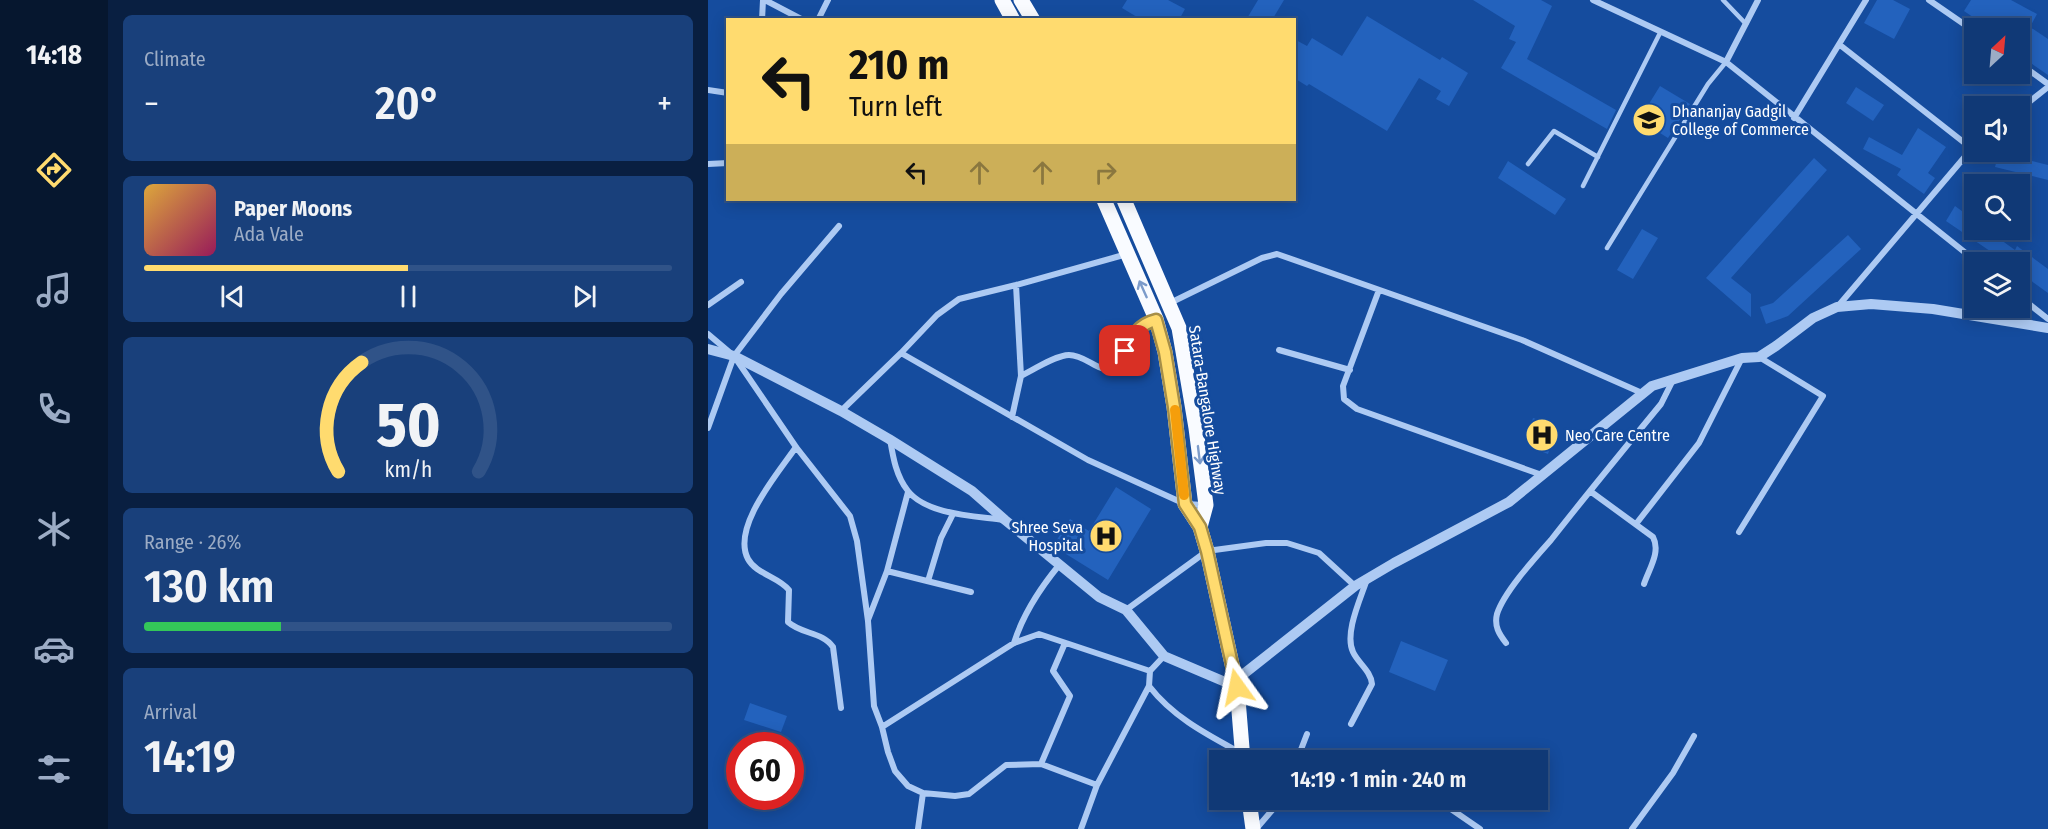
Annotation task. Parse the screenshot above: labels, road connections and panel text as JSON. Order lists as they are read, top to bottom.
{
  "streets": {
    "main road": ["Satara-Bangalore Highway"]
  },
  "places": {
    "school or university": ["Dhananjay Gadgil College of Commerce"],
    "hospital": ["Neo Care Centre", "Shree Seva Hospital"]
  },
  "north": "top right",
  "page": {
    "tabs": "14:18",
    "tile": [
      "Climate",
      ["Range · 26%", "130 km"],
      ["Arrival", "14:19"]
    ],
    "turn": ["210 m", "Turn left"],
    "heat": ["−", "20°", "+"],
    "song": ["Paper Moons", "Ada Vale"],
    "limit": "60",
    "trip": "14:19 · 1 min · 240 m",
    "gauge": ["50", "km/h"]
  }
}
